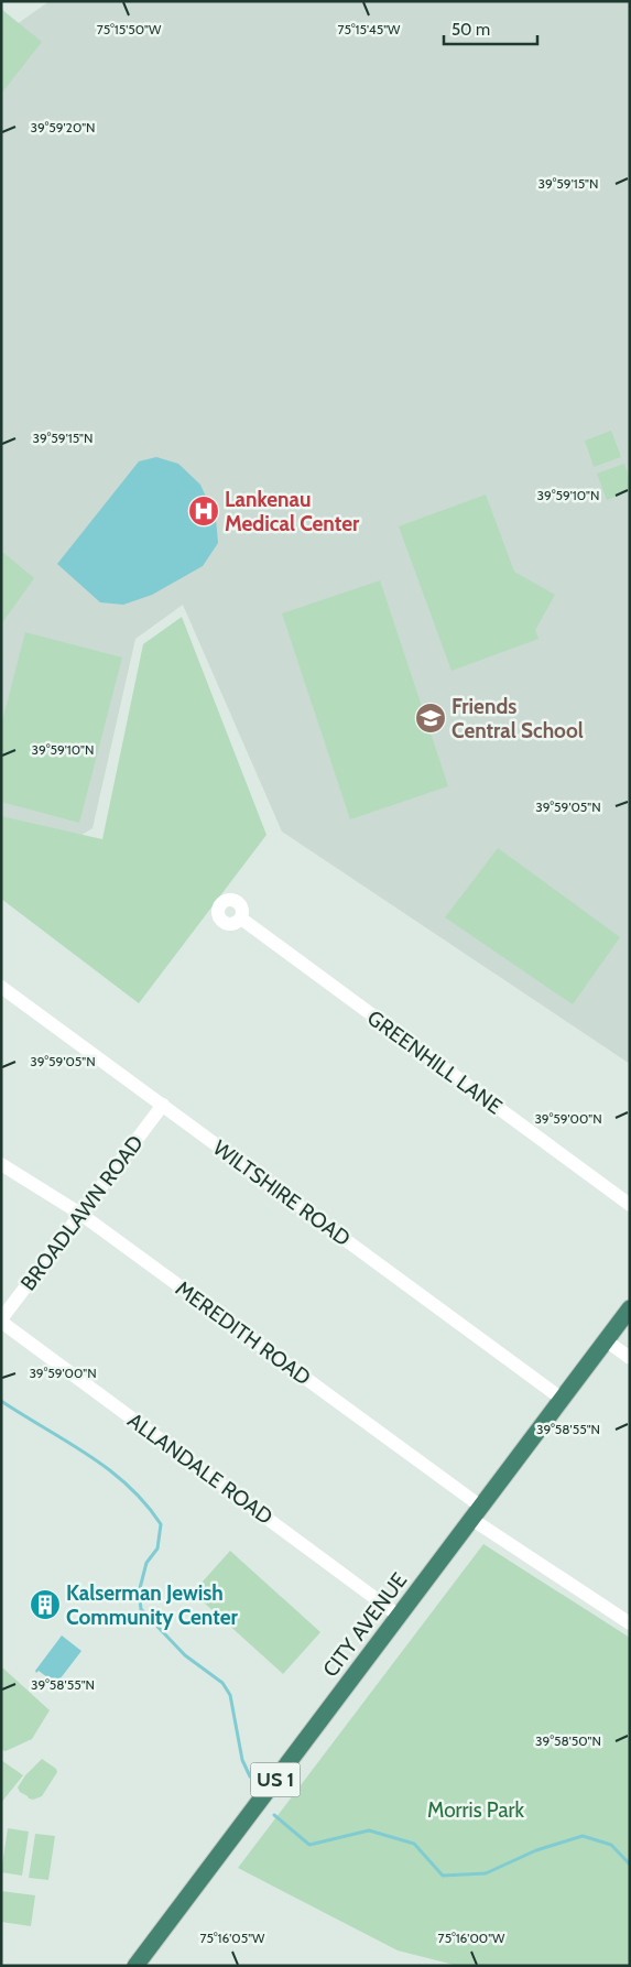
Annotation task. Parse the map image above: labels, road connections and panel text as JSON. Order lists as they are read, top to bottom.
{
  "streets": {
    "highway": ["CITY AVENUE", "US 1"],
    "street": [
      "GREENHILL LANE",
      "WILTSHIRE ROAD",
      "BROADLAWN ROAD",
      "MEREDITH ROAD",
      "ALLANDALE ROAD"
    ]
  },
  "crossings": [
    ["WILTSHIRE ROAD", "BROADLAWN ROAD"],
    ["WILTSHIRE ROAD", "CITY AVENUE"],
    ["BROADLAWN ROAD", "MEREDITH ROAD"],
    ["BROADLAWN ROAD", "ALLANDALE ROAD"],
    ["MEREDITH ROAD", "CITY AVENUE"],
    ["ALLANDALE ROAD", "CITY AVENUE"]
  ],
  "parks": ["Morris Park"],
  "places": {
    "hospital": ["Lankenau Medical Center"],
    "school or university": ["Friends Central School"],
    "building": ["Kalserman Jewish Community Center"]
  },
  "scale_bar": "50 m",
  "coordinates": [
    "75°15'50\"W",
    "75°15'45\"W",
    "39°59'20\"N",
    "39°59'15\"N",
    "39°59'10\"N",
    "39°59'05\"N",
    "39°59'00\"N",
    "39°58'55\"N",
    "39°58'50\"N",
    "75°16'05\"W",
    "75°16'00\"W"
  ]
}
